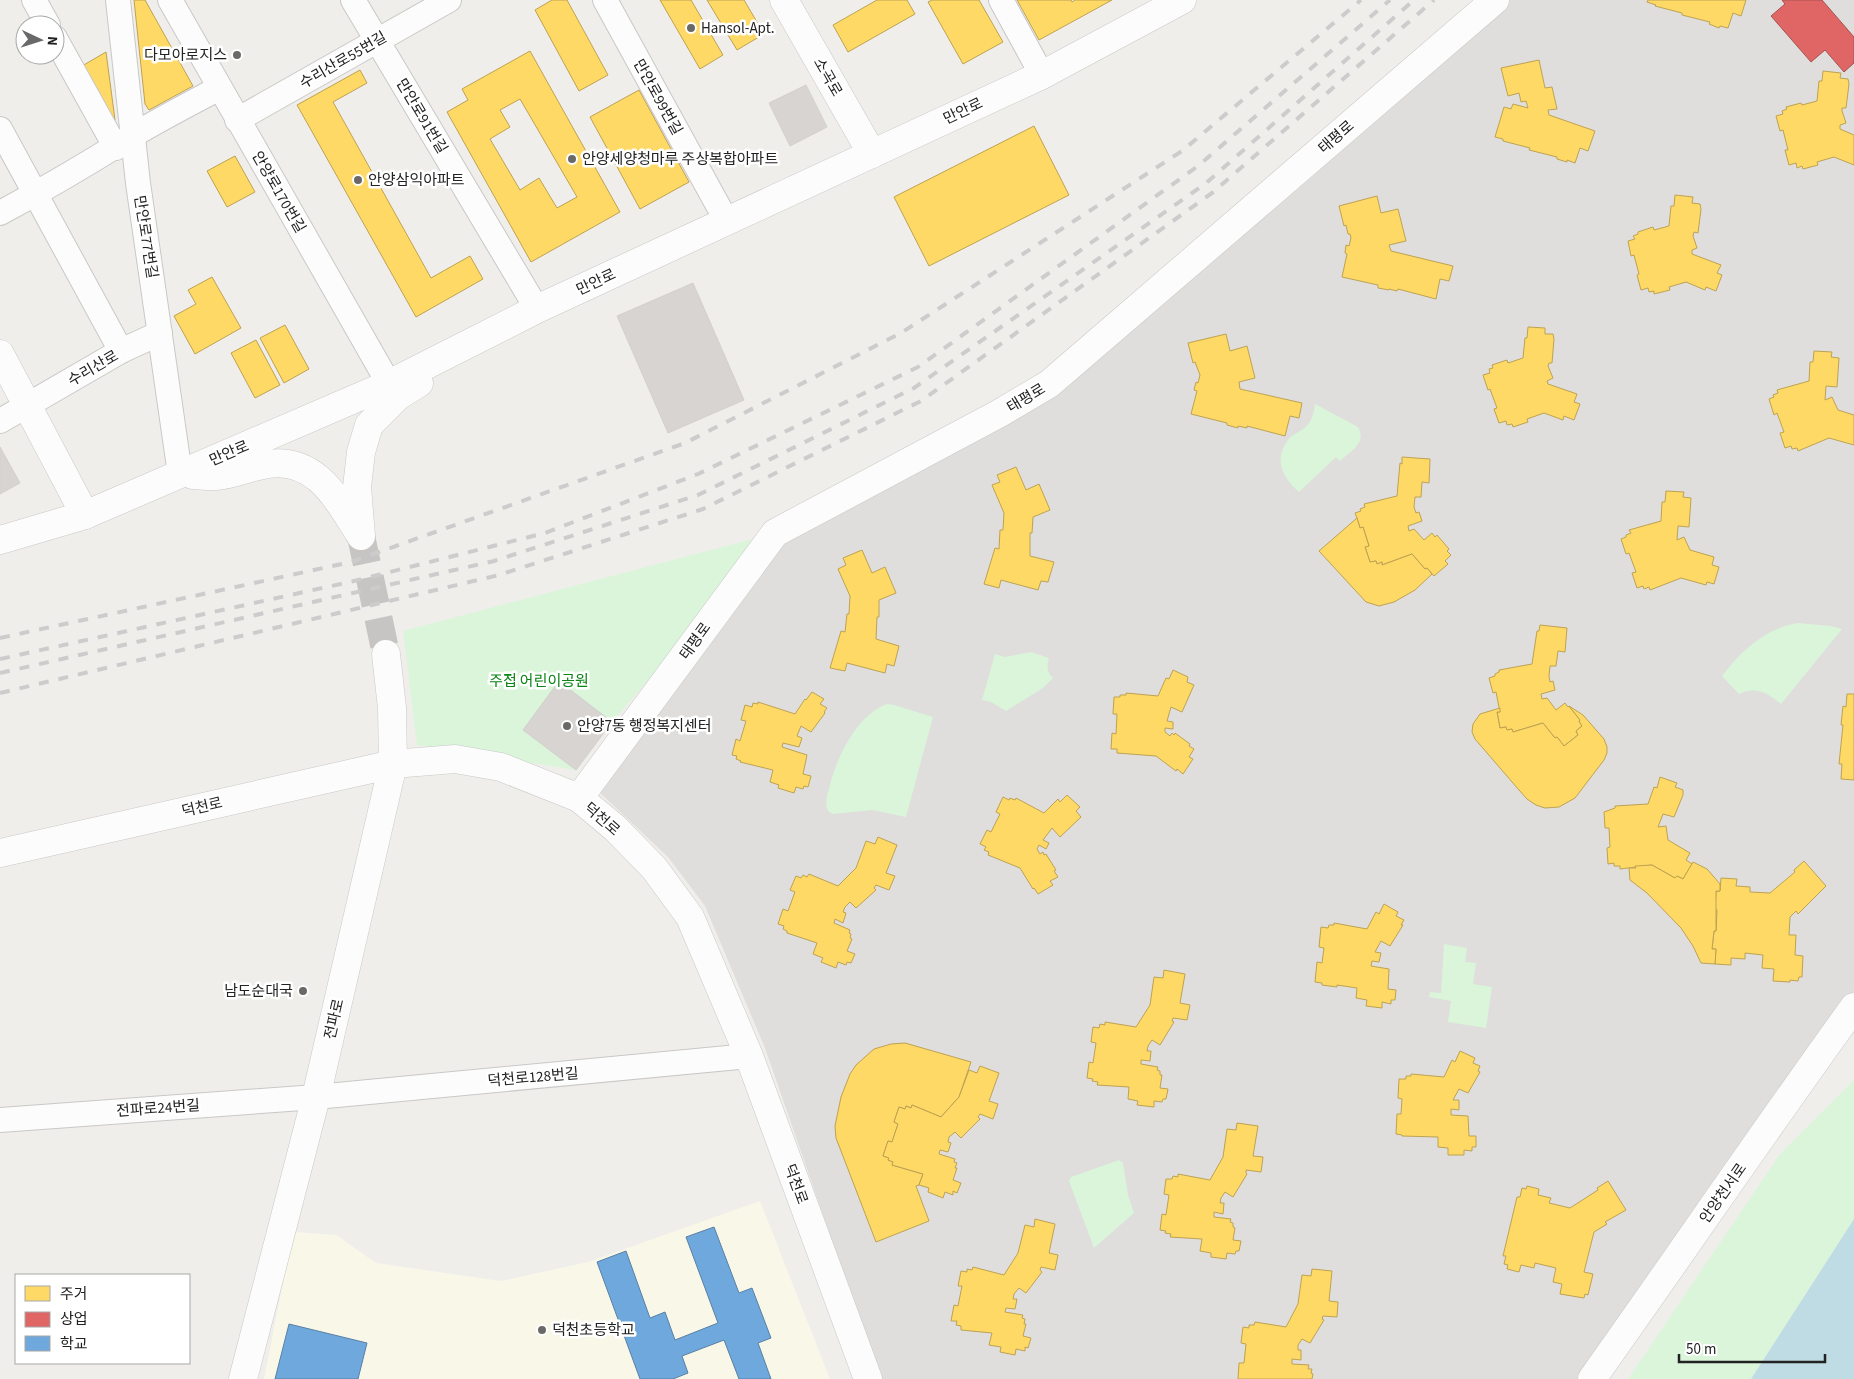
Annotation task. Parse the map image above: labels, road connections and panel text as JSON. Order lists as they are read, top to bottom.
{
  "streets": {
    "street": [
      "수리산로55번길",
      "소곡로",
      "만안로99번길",
      "만안로",
      "만안로91번길",
      "태평로",
      "안양로170번길",
      "만안로77번길",
      "수리산로",
      "덕천로",
      "전파로",
      "덕천로128번길",
      "전파로24번길",
      "안양천서로"
    ]
  },
  "crossings": [
    ["수리산로55번길", "만안로91번길"],
    ["수리산로55번길", "안양로170번길"],
    ["소곡로", "만안로"],
    ["만안로99번길", "만안로"],
    ["만안로", "만안로91번길"],
    ["만안로", "안양로170번길"],
    ["만안로", "만안로77번길"],
    ["태평로", "덕천로"],
    ["만안로77번길", "수리산로"],
    ["덕천로", "전파로"],
    ["덕천로", "덕천로128번길"],
    ["전파로", "덕천로128번길"],
    ["전파로", "전파로24번길"],
    ["덕천로128번길", "전파로24번길"]
  ],
  "parks": ["주접 어린이공원"],
  "places": [
    "Hansol-Apt.",
    "다모아로지스",
    "안양세양청마루 주상복합아파트",
    "안양삼익아파트",
    "안양7동 행정복지센터",
    "남도순대국",
    "덕천초등학교"
  ],
  "legend": ["주거", "상업", "학교"],
  "scale_bar": "50 m",
  "north": "right"
}
